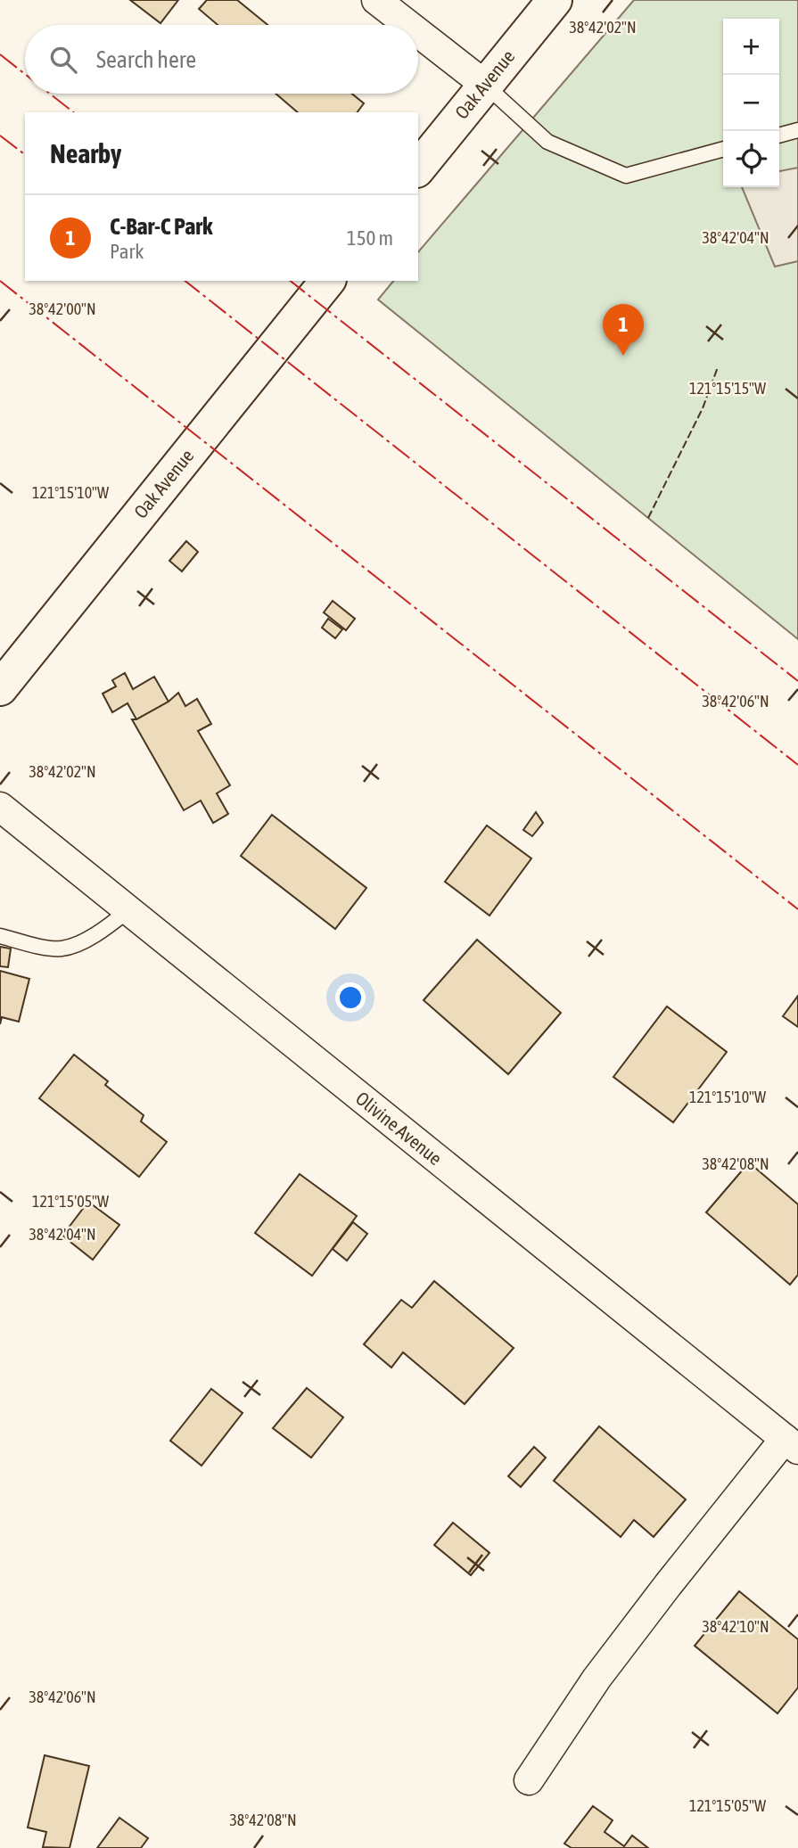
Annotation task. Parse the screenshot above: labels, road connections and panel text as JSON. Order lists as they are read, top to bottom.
{
  "streets": {
    "main road": ["Oak Avenue"],
    "street": ["Olivine Avenue"]
  },
  "page": {
    "map_buttons": ["+", "−"],
    "search": "Search here",
    "heading": "Nearby",
    "list": [
      {
        "mark": "1",
        "name": "C-Bar-C Park",
        "note": "Park",
        "value": "150 m"
      }
    ],
    "pins": "1"
  },
  "coordinates": [
    "38°42'02\"N",
    "38°42'04\"N",
    "38°42'00\"N",
    "121°15'15\"W",
    "121°15'10\"W",
    "38°42'06\"N",
    "38°42'08\"N",
    "121°15'05\"W",
    "38°42'10\"N"
  ]
}
